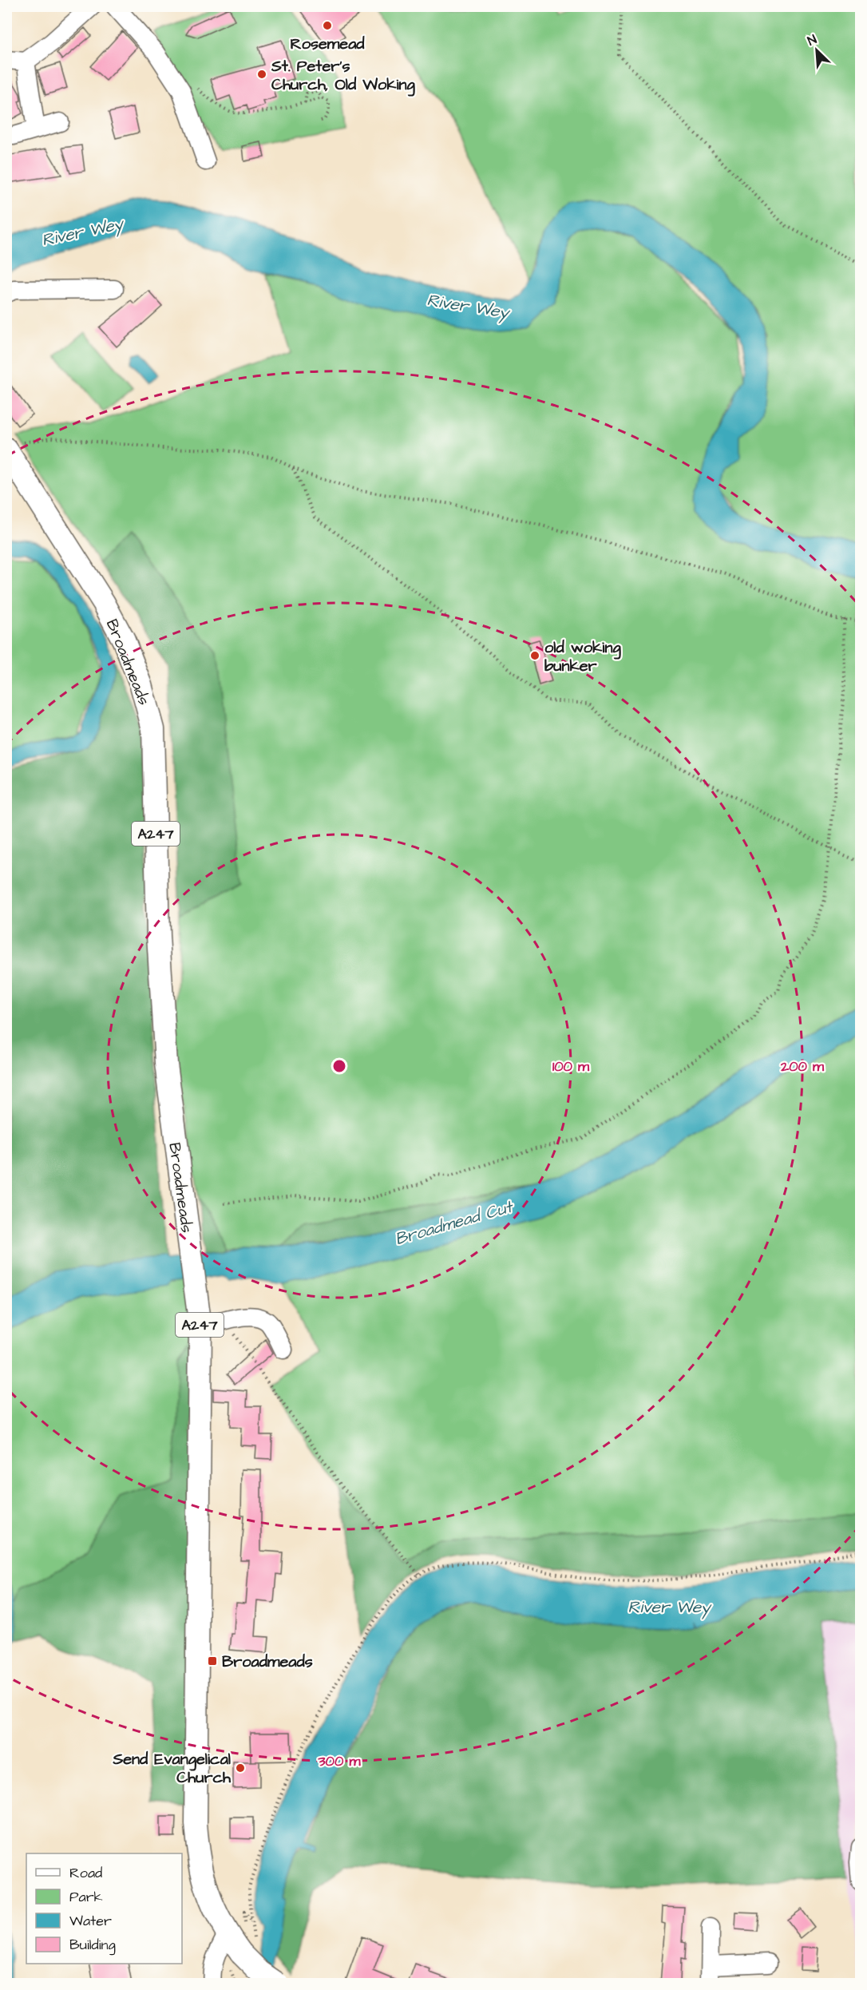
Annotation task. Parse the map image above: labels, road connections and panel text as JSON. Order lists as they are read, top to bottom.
{
  "streets": {
    "main road": ["Broadmeads", "A247"]
  },
  "water": ["River Wey", "Broadmead Cut"],
  "places": {
    "other": [
      "Rosemead",
      "St. Peter's Church, Old Woking",
      "old woking bunker",
      "Send Evangelical Church"
    ],
    "transit": ["Broadmeads"]
  },
  "legend": [
    "Road",
    "Park",
    "Water",
    "Building"
  ],
  "north": "top left",
  "rings": ["100 m", "200 m", "300 m"]
}
